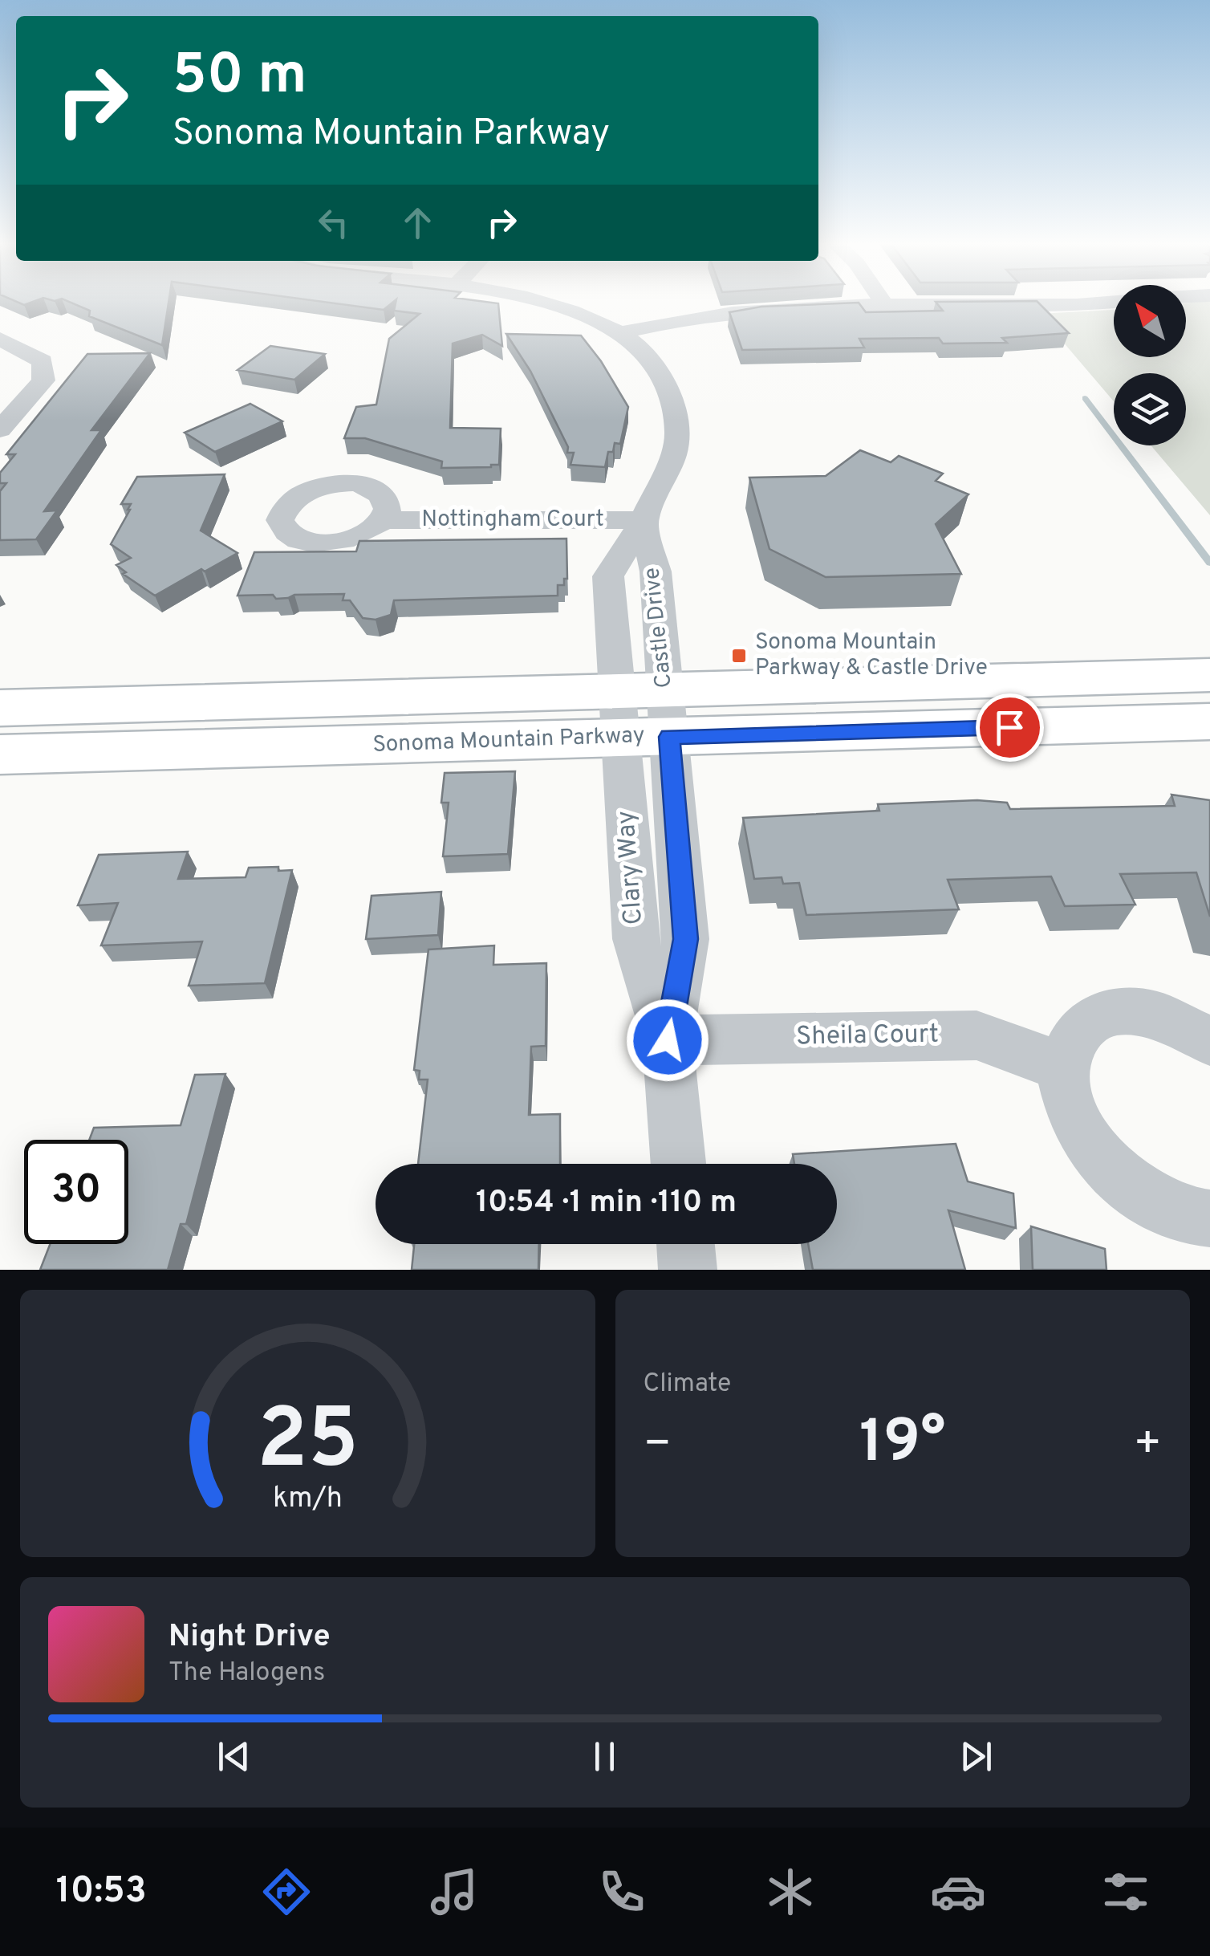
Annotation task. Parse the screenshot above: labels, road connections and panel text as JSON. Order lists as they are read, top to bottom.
{
  "streets": {
    "main road": ["Sonoma Mountain Parkway"],
    "street": [
      "Nottingham Court",
      "Castle Drive",
      "Clary Way",
      "Sheila Court"
    ]
  },
  "crossings": [
    ["Nottingham Court", "Castle Drive"],
    ["Castle Drive", "Sonoma Mountain Parkway"],
    ["Castle Drive", "Clary Way"],
    ["Sonoma Mountain Parkway", "Clary Way"],
    ["Clary Way", "Sheila Court"]
  ],
  "places": {
    "transit": ["Sonoma Mountain Parkway & Castle Drive"]
  },
  "north": "top left",
  "page": {
    "turn": ["50 m", "Sonoma Mountain Parkway"],
    "limit": "30",
    "trip": "10:54 · 1 min · 110 m",
    "tile": "Climate",
    "heat": ["−", "19°", "+"],
    "song": ["Night Drive", "The Halogens"],
    "tabs": "10:53",
    "gauge": ["25", "km/h"]
  }
}
